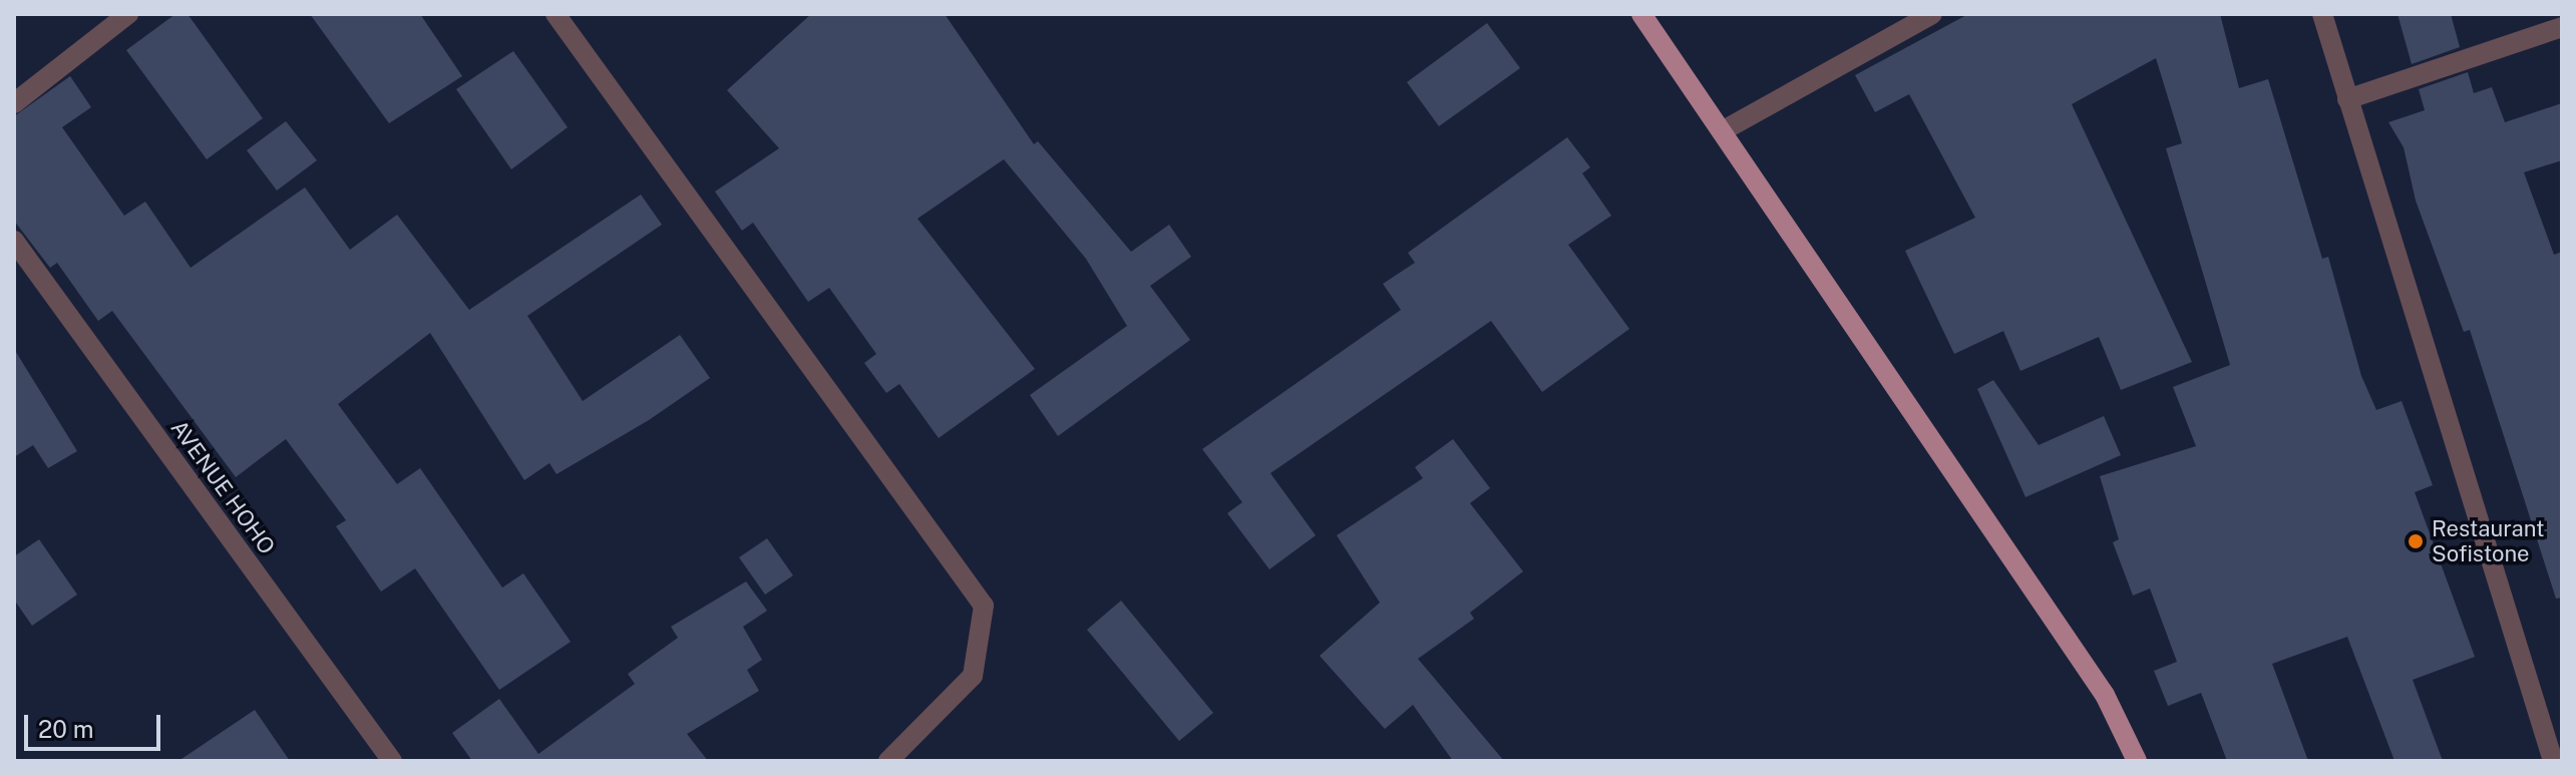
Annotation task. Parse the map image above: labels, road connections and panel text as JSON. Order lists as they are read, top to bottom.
{
  "streets": {
    "street": ["AVENUE HOHO"]
  },
  "places": ["Restaurant Sofistone"],
  "scale_bar": "20 m"
}
